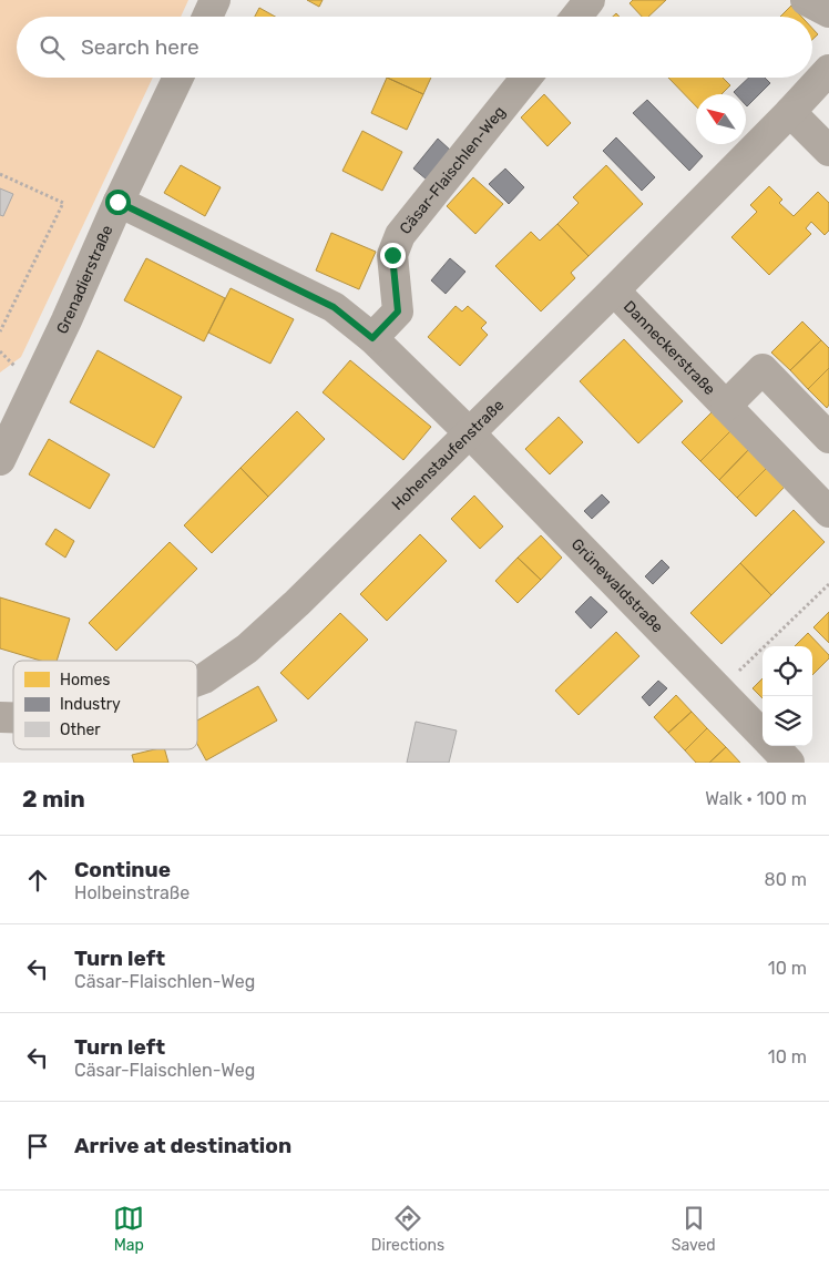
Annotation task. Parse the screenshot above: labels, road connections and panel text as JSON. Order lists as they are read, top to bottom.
{
  "streets": {
    "street": [
      "Cäsar-Flaischlen-Weg",
      "Grenadierstraße",
      "Danneckerstraße",
      "Hohenstaufenstraße",
      "Grünewaldstraße"
    ]
  },
  "crossings": [
    ["Cäsar-Flaischlen-Weg", "Grünewaldstraße"],
    ["Grenadierstraße", "Grünewaldstraße"],
    ["Danneckerstraße", "Hohenstaufenstraße"],
    ["Hohenstaufenstraße", "Grünewaldstraße"]
  ],
  "legend": ["Homes", "Industry", "Other"],
  "north": "top left",
  "page": {
    "search": "Search here",
    "heading": ["2 min", "Walk · 100 m"],
    "list": [
      ["Continue", "Holbeinstraße", "80 m"],
      ["Turn left", "Cäsar-Flaischlen-Weg", "10 m"],
      ["Turn left", "Cäsar-Flaischlen-Weg", "10 m"],
      "Arrive at destination"
    ],
    "nav": ["Map", "Directions", "Saved"]
  }
}
